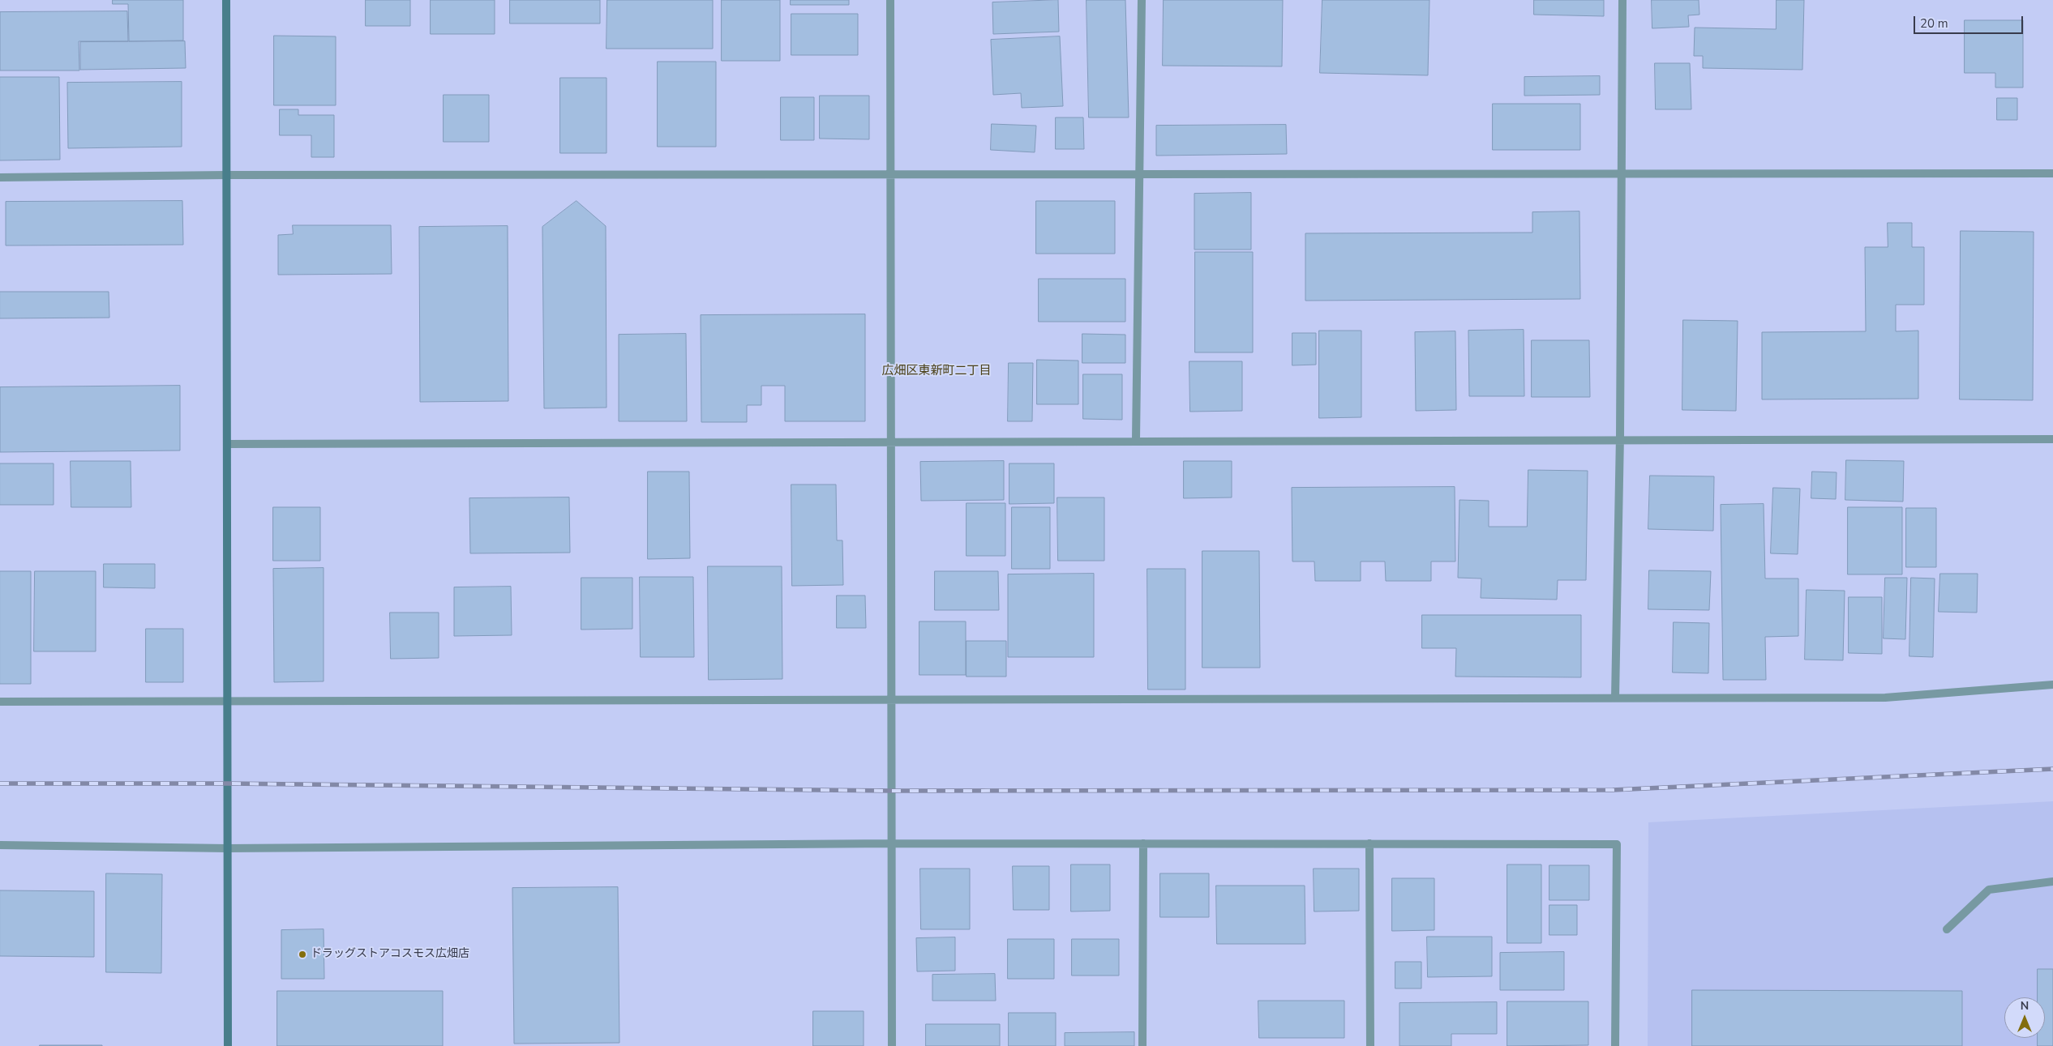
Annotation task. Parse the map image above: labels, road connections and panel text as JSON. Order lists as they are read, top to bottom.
{
  "districts": ["広畑区東新町二丁目"],
  "places": ["ドラッグストアコスモス広畑店"],
  "scale_bar": "20 m",
  "north": "top"
}
